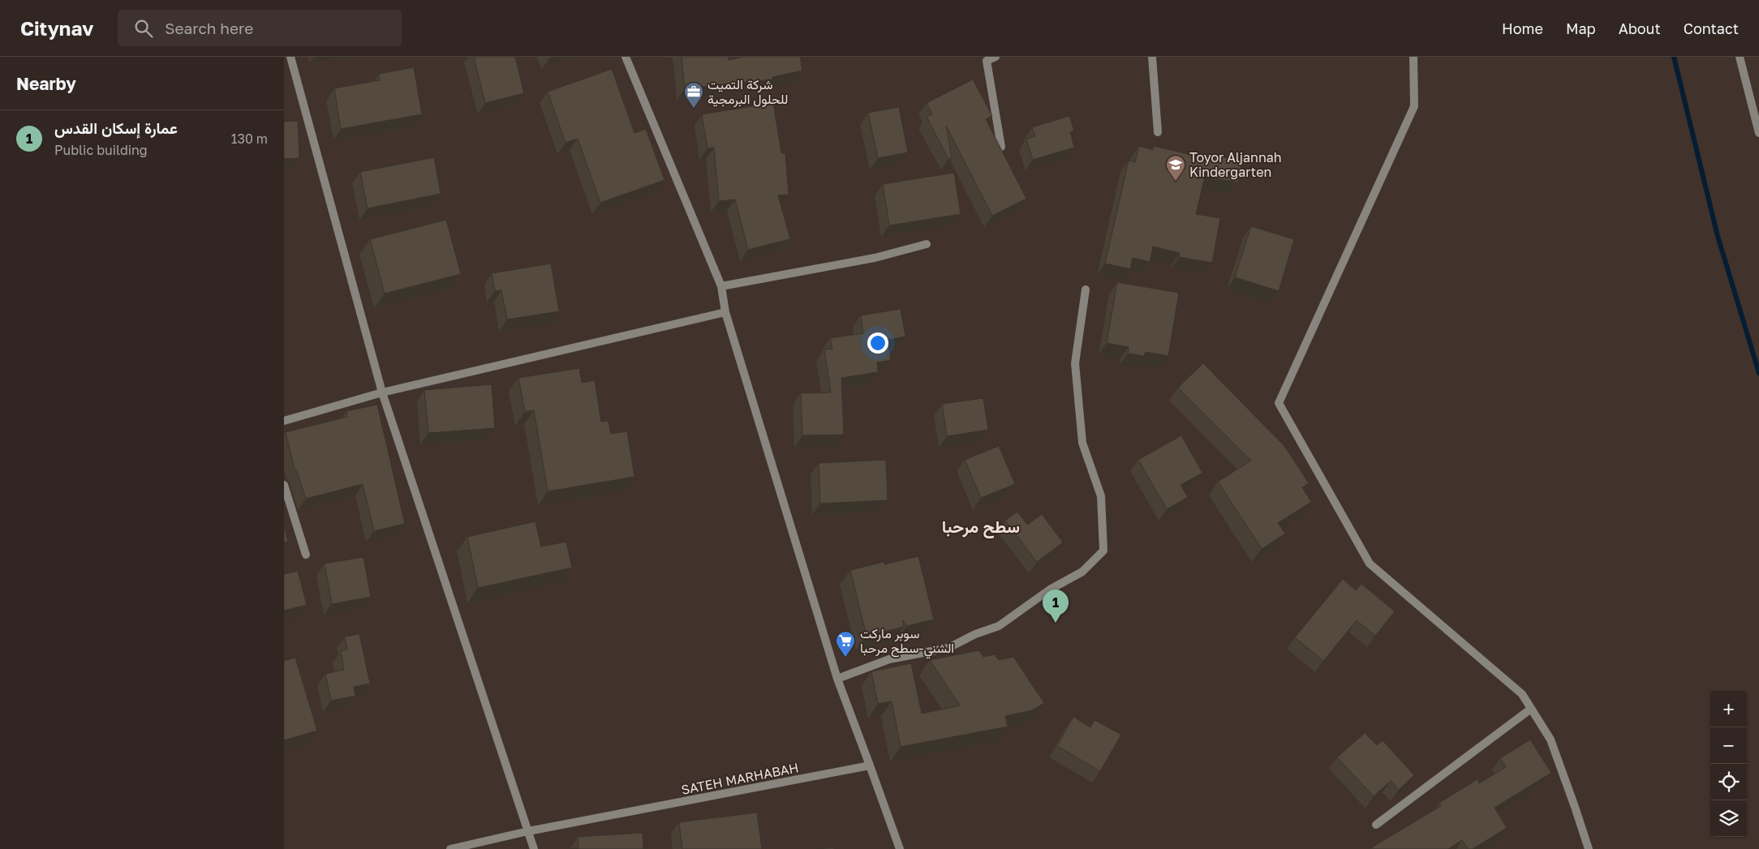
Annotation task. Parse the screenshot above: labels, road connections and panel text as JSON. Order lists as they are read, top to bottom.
{
  "streets": {
    "street": ["SATEH MARHABAH"]
  },
  "districts": ["سطح مرحبا"],
  "places": {
    "office": ["شركة التميت للحلول البرمجية"],
    "school or university": ["Toyor Aljannah Kindergarten"],
    "supermarket": ["سوبر ماركت الشني-سطح مرحبا"]
  },
  "page": {
    "header": "Citynav",
    "search": "Search here",
    "nav": [
      "Home",
      "Map",
      "About",
      "Contact"
    ],
    "heading": "Nearby",
    "list": [
      {
        "mark": "1",
        "name": "عمارة إسكان القدس",
        "note": "Public building",
        "value": "130 m"
      }
    ],
    "pins": "1",
    "map_buttons": ["+", "−"]
  }
}
